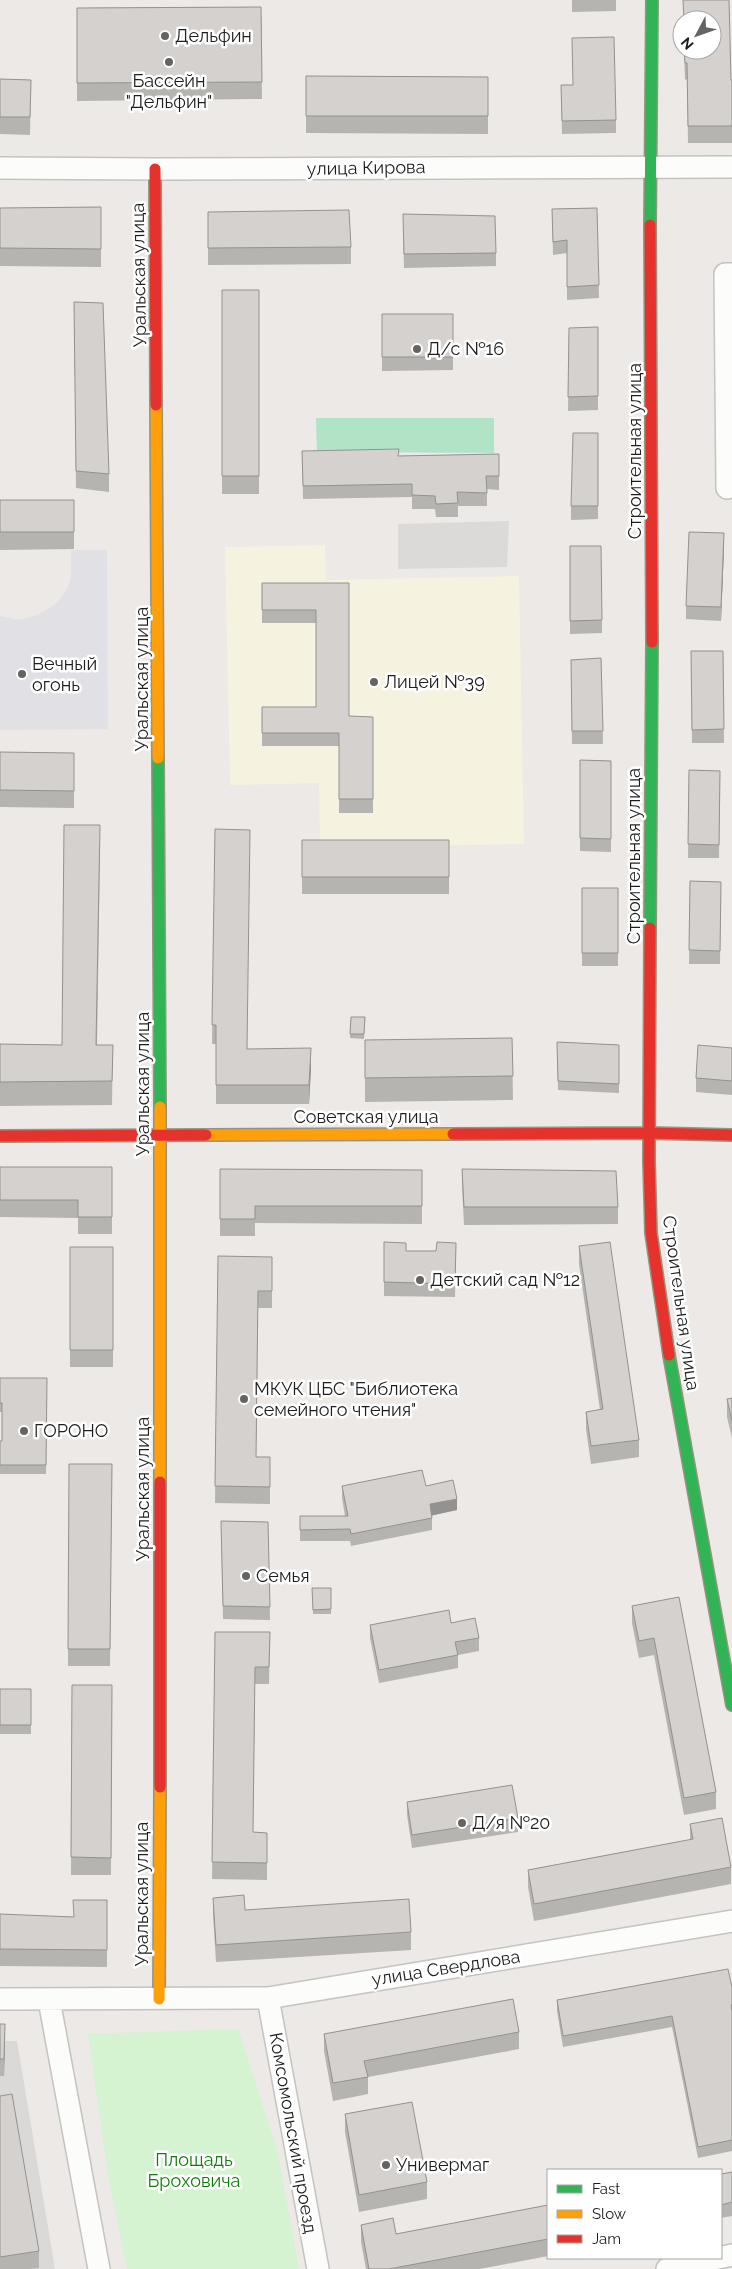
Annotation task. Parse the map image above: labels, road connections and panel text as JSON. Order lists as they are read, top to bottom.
{
  "streets": {
    "street": [
      "улица Кирова",
      "Уральская улица",
      "Строительная улица",
      "Советская улица",
      "улица Свердлова",
      "Комсомольский проезд"
    ]
  },
  "crossings": [
    ["улица Кирова", "Уральская улица"],
    ["улица Кирова", "Строительная улица"],
    ["Уральская улица", "Советская улица"],
    ["Уральская улица", "улица Свердлова"],
    ["Строительная улица", "Советская улица"],
    ["улица Свердлова", "Комсомольский проезд"]
  ],
  "parks": ["Площадь Броховича"],
  "places": [
    "Дельфин",
    "Бассейн \"Дельфин\"",
    "Д/с №16",
    "Вечный огонь",
    "Лицей №39",
    "Детский сад №12",
    "МКУК ЦБС \"Библиотека семейного чтения\"",
    "ГОРОНО",
    "Семья",
    "Д/я №20",
    "Универмаг"
  ],
  "legend": ["Fast", "Slow", "Jam"],
  "north": "bottom left"
}
